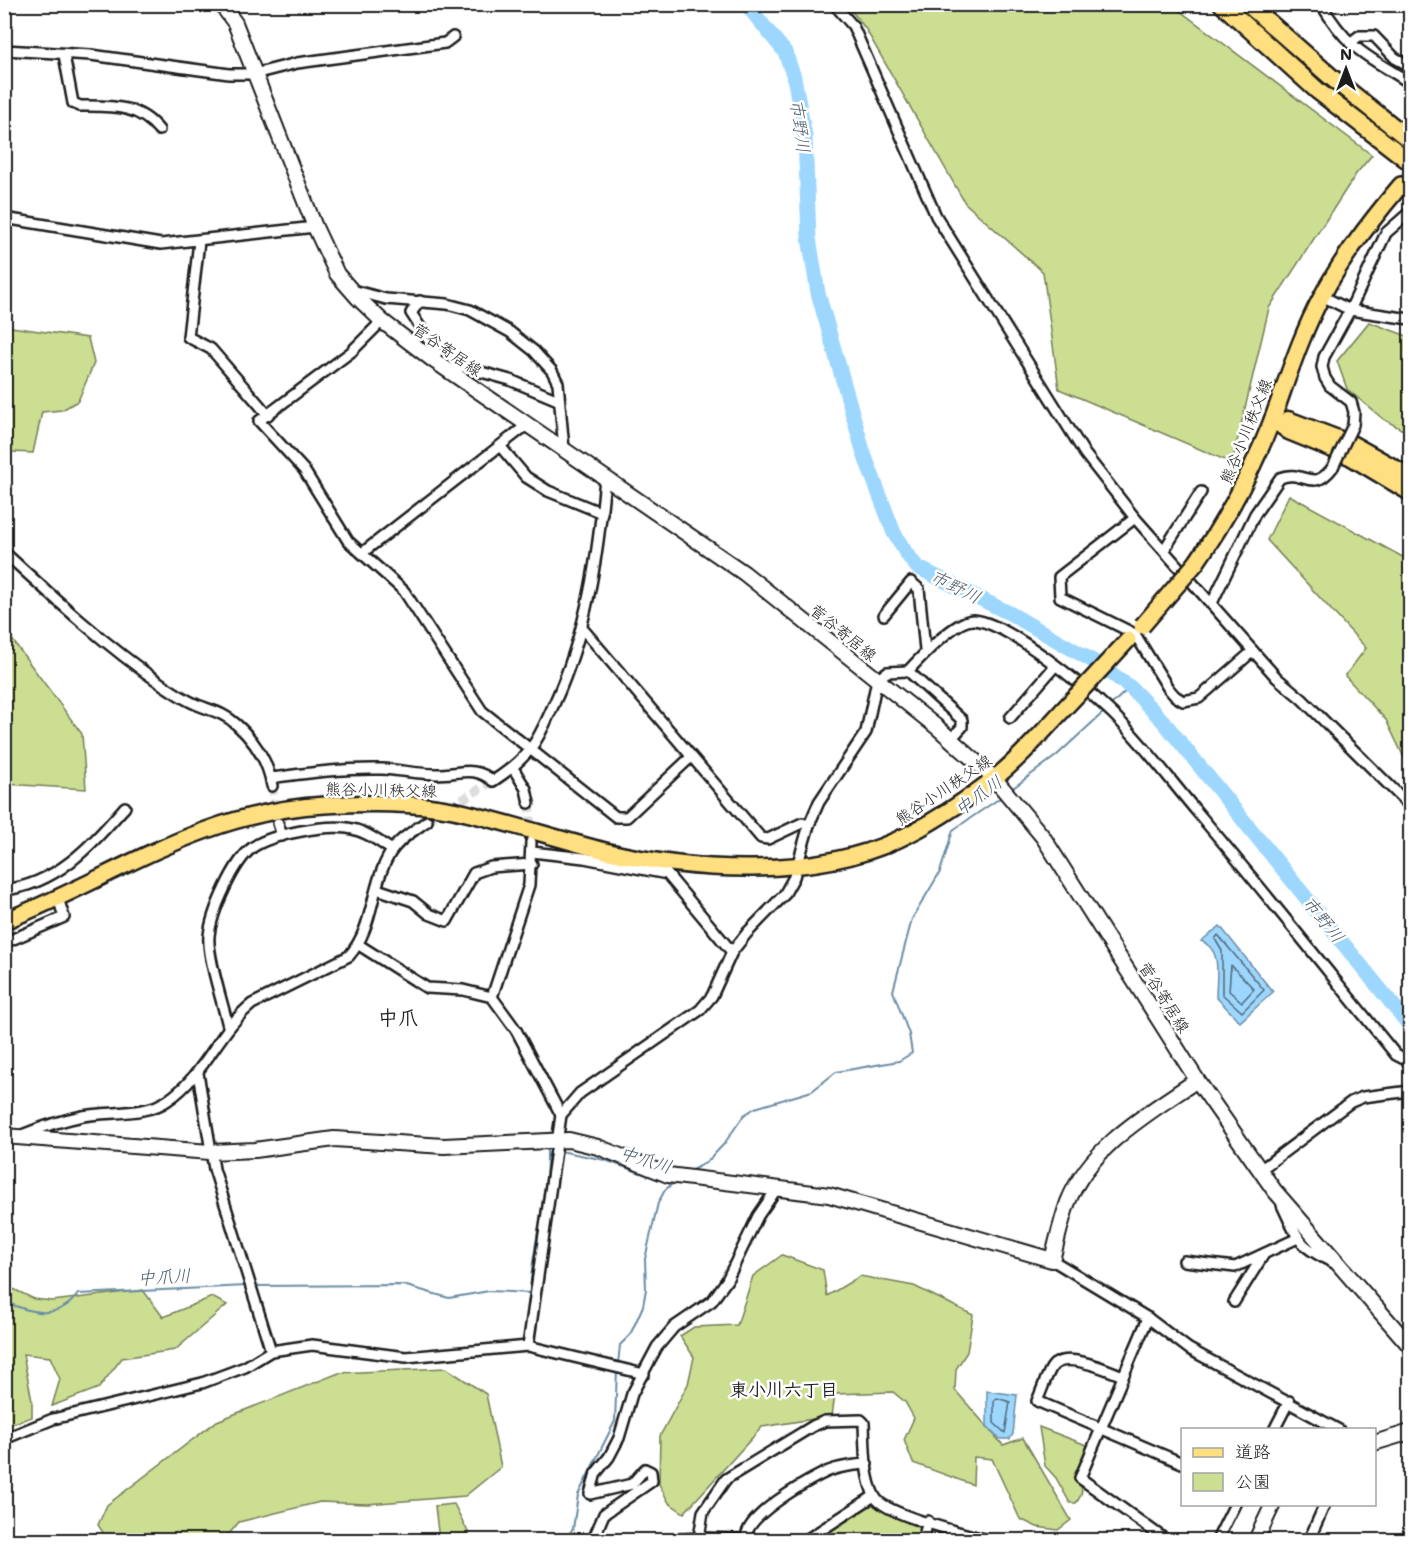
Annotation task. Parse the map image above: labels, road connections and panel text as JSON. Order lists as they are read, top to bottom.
{
  "streets": {
    "main road": ["菅谷寄居線", "熊谷小川秩父線"]
  },
  "crossings": [
    ["菅谷寄居線", "熊谷小川秩父線"]
  ],
  "districts": ["中爪", "東小川六丁目"],
  "water": ["市野川", "中爪川"],
  "legend": ["道路", "公園"],
  "north": "top"
}
